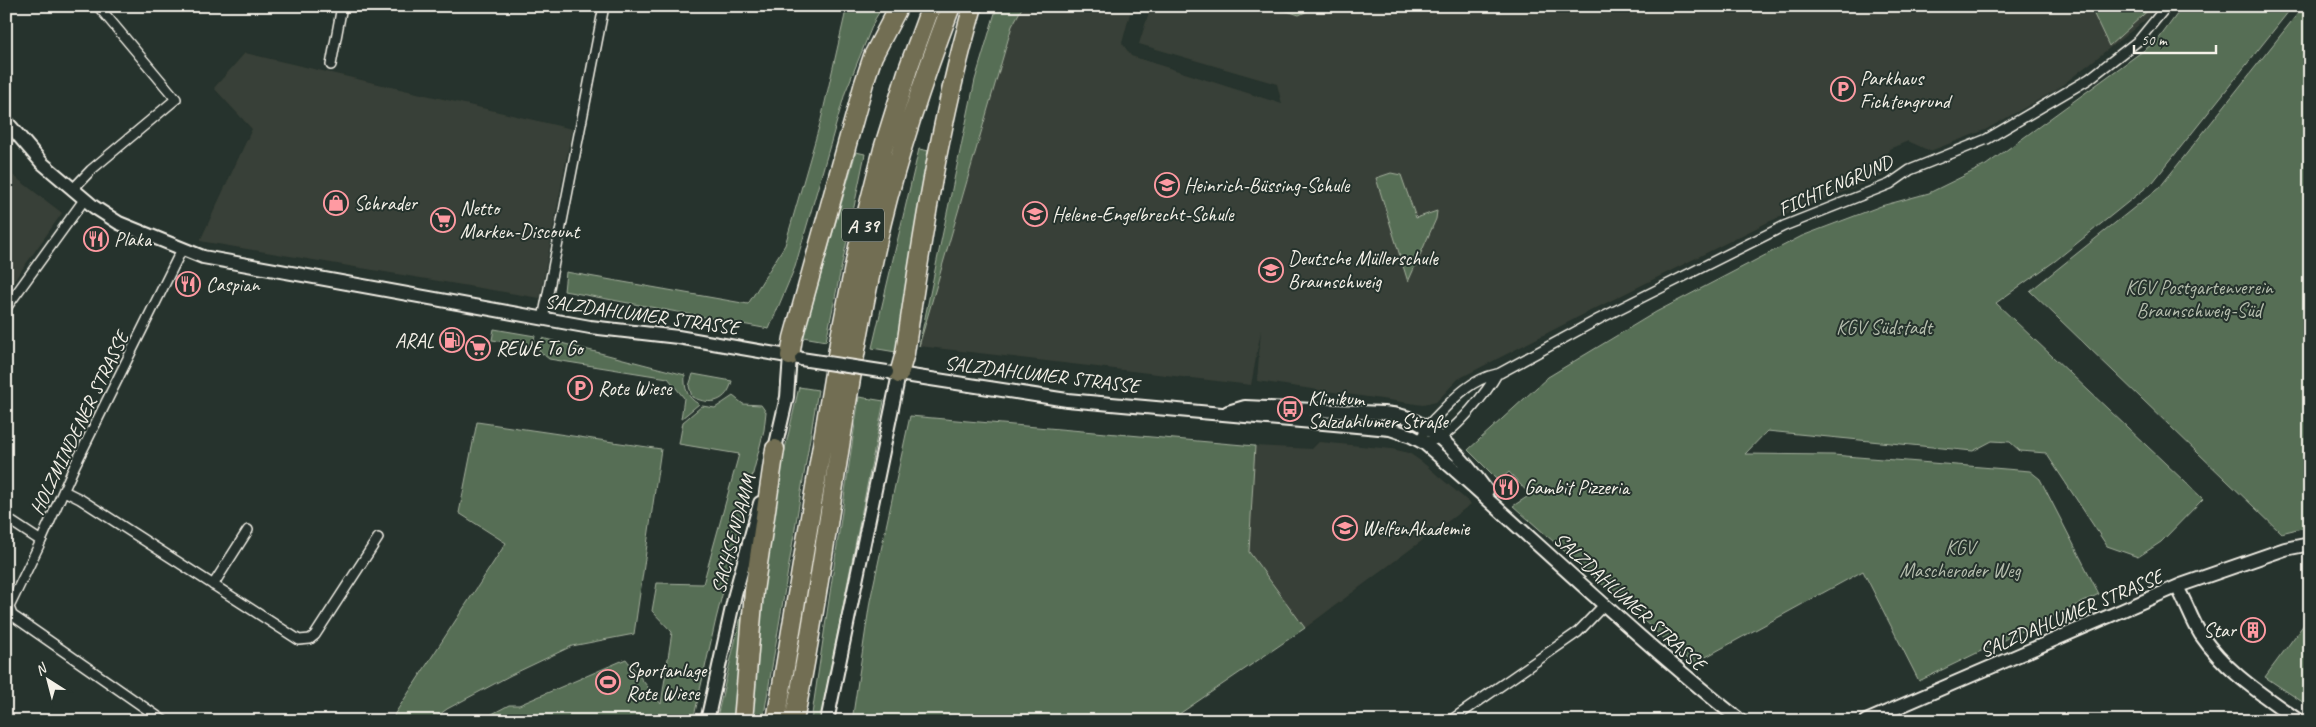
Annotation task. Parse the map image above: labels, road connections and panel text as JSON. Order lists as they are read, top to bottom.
{
  "streets": {
    "highway": ["A 39"],
    "main road": ["SALZDAHLUMER STRASSE", "SACHSENDAMM"],
    "street": ["FICHTENGRUND", "HOLZMINDENER STRASSE"]
  },
  "crossings": [
    ["SALZDAHLUMER STRASSE", "HOLZMINDENER STRASSE"],
    ["SALZDAHLUMER STRASSE", "SACHSENDAMM"]
  ],
  "parks": ["KGV Postgartenverein Braunschweig-Süd", "KGV Südstadt", "KGV Mascheroder Weg"],
  "places": {
    "parking": ["Parkhaus Fichtengrund", "Rote Wiese"],
    "school or university": [
      "Heinrich-Büssing-Schule",
      "Helene-Engelbrecht-Schule",
      "Deutsche Müllerschule Braunschweig",
      "WelfenAkademie"
    ],
    "shop": ["Schrader"],
    "supermarket": ["Netto Marken-Discount", "REWE To Go"],
    "restaurant": ["Plaka", "Caspian", "Gambit Pizzeria"],
    "fuel station": ["ARAL"],
    "bus stop": ["Klinikum Salzdahlumer Straße"],
    "building": ["Star"],
    "sports": ["Sportanlage Rote Wiese"]
  },
  "scale_bar": "50 m",
  "north": "top left"
}
